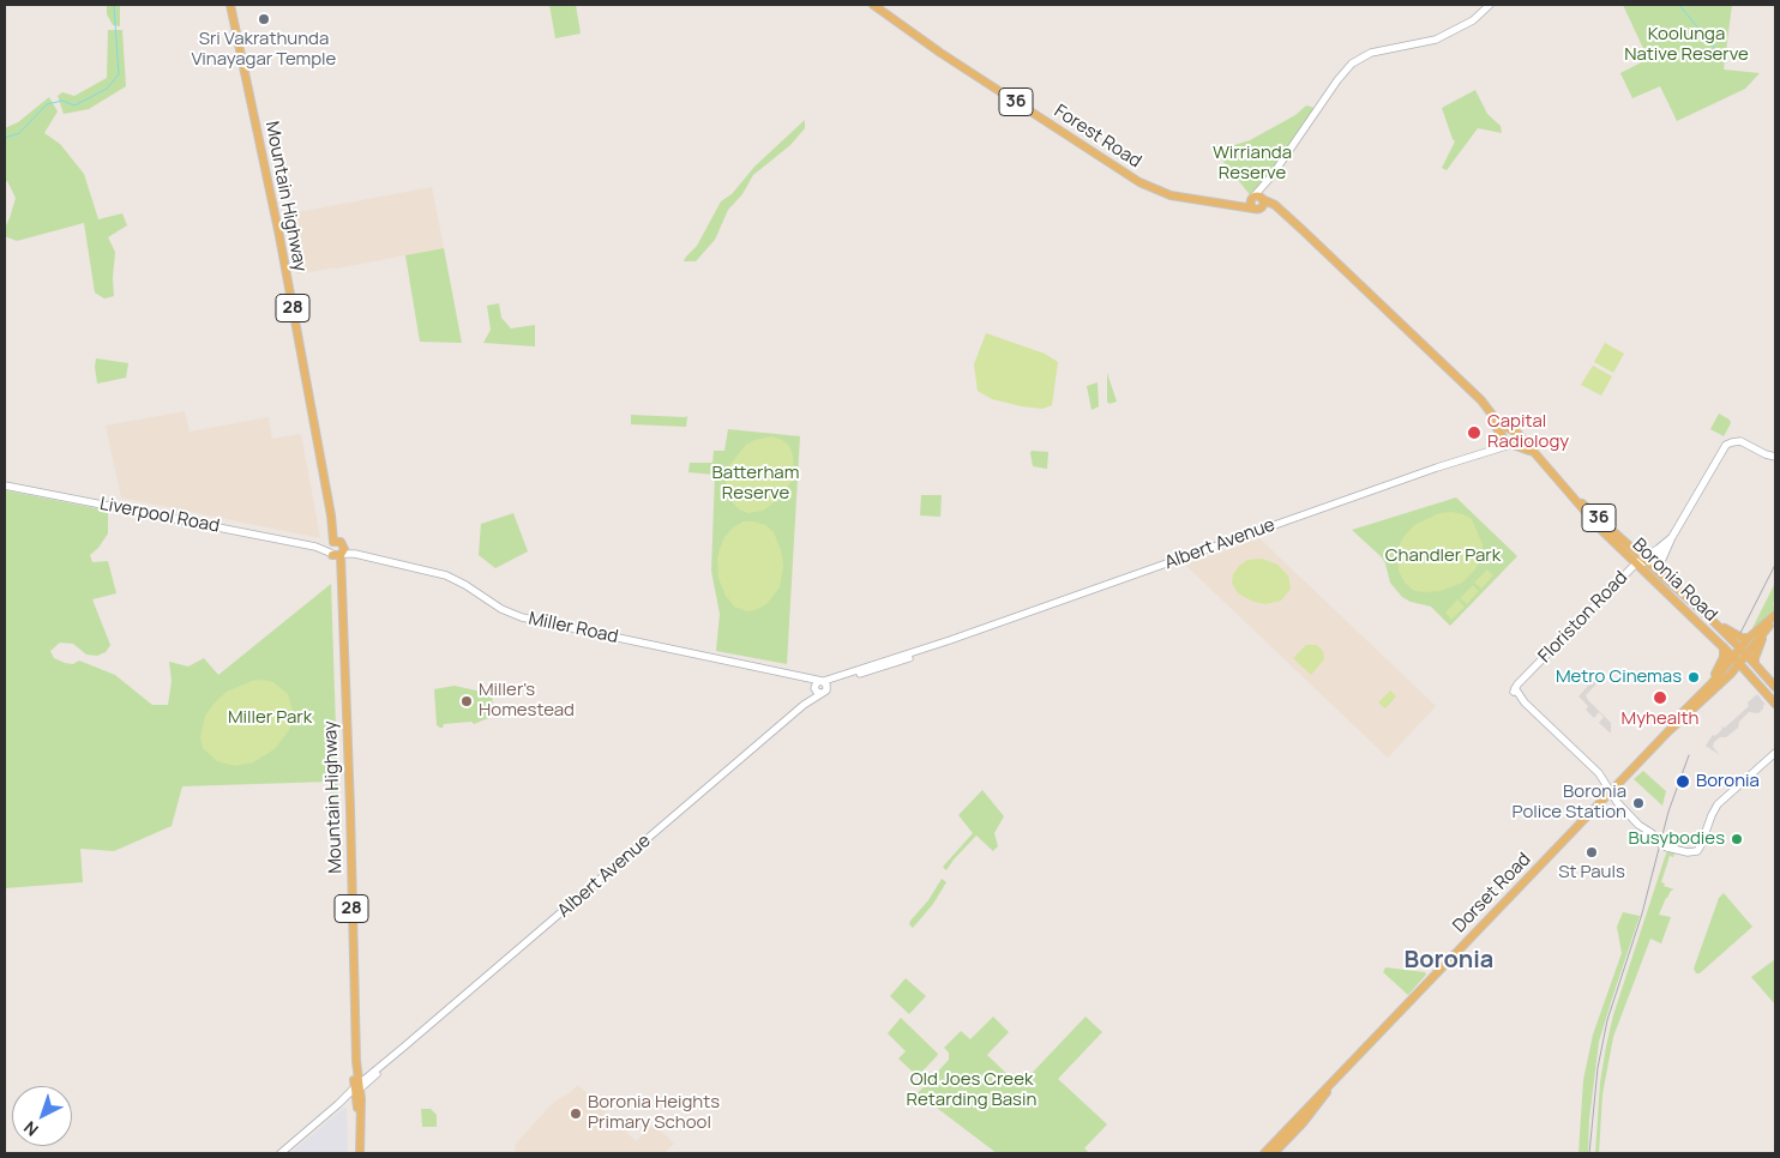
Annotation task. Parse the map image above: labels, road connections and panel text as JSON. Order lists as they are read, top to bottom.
{
  "streets": {
    "main road": [
      "36",
      "Forest Road",
      "Mountain Highway",
      "28",
      "Liverpool Road",
      "Albert Avenue",
      "Boronia Road",
      "Floriston Road",
      "Miller Road",
      "Dorset Road"
    ]
  },
  "crossings": [
    ["36", "Forest Road"],
    ["36", "Boronia Road"],
    ["Forest Road", "Boronia Road"],
    ["Mountain Highway", "Liverpool Road"],
    ["Mountain Highway", "Albert Avenue"],
    ["Mountain Highway", "Miller Road"],
    ["Liverpool Road", "Miller Road"],
    ["Albert Avenue", "Boronia Road"],
    ["Albert Avenue", "Miller Road"],
    ["Boronia Road", "Floriston Road"],
    ["Boronia Road", "Dorset Road"],
    ["Floriston Road", "Dorset Road"]
  ],
  "districts": ["Boronia"],
  "parks": [
    "Koolunga Native Reserve",
    "Wirrianda Reserve",
    "Batterham Reserve",
    "Chandler Park",
    "Miller Park",
    "Old Joes Creek Retarding Basin"
  ],
  "places": [
    "Sri Vakrathunda Vinayagar Temple",
    "Capital Radiology",
    "Metro Cinemas",
    "Myhealth",
    "Miller's Homestead",
    "Boronia",
    "Boronia Police Station",
    "Busybodies",
    "St Pauls",
    "Boronia Heights Primary School"
  ],
  "north": "bottom left"
}
